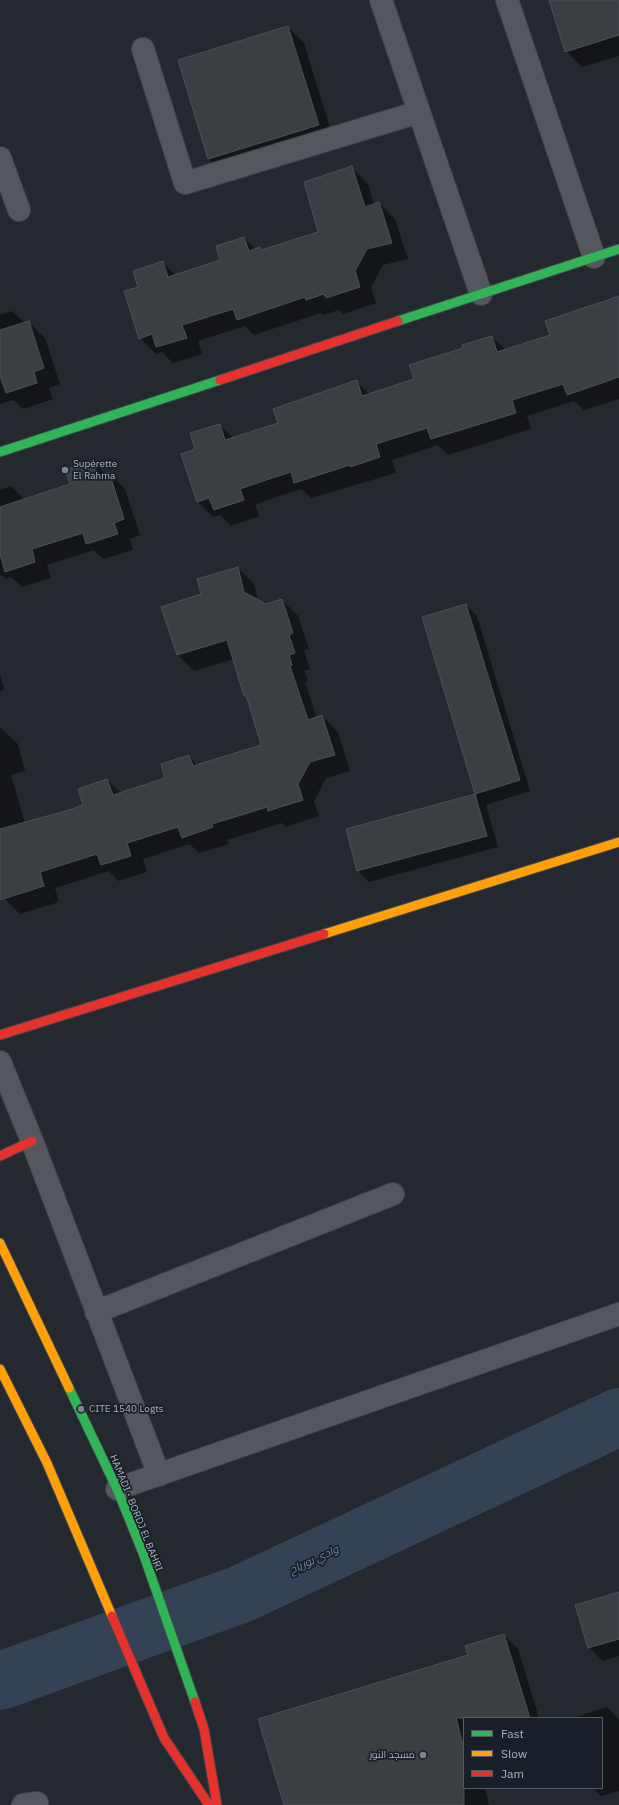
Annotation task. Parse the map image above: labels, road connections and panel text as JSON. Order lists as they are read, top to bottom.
{
  "streets": {
    "main road": ["HAMADI - BORDJ EL BAHRI"]
  },
  "water": ["وادي بورياح"],
  "places": ["Supérette El Rahma", "CITE 1540 Logts", "مسجد النور"],
  "legend": ["Fast", "Slow", "Jam"]
}
